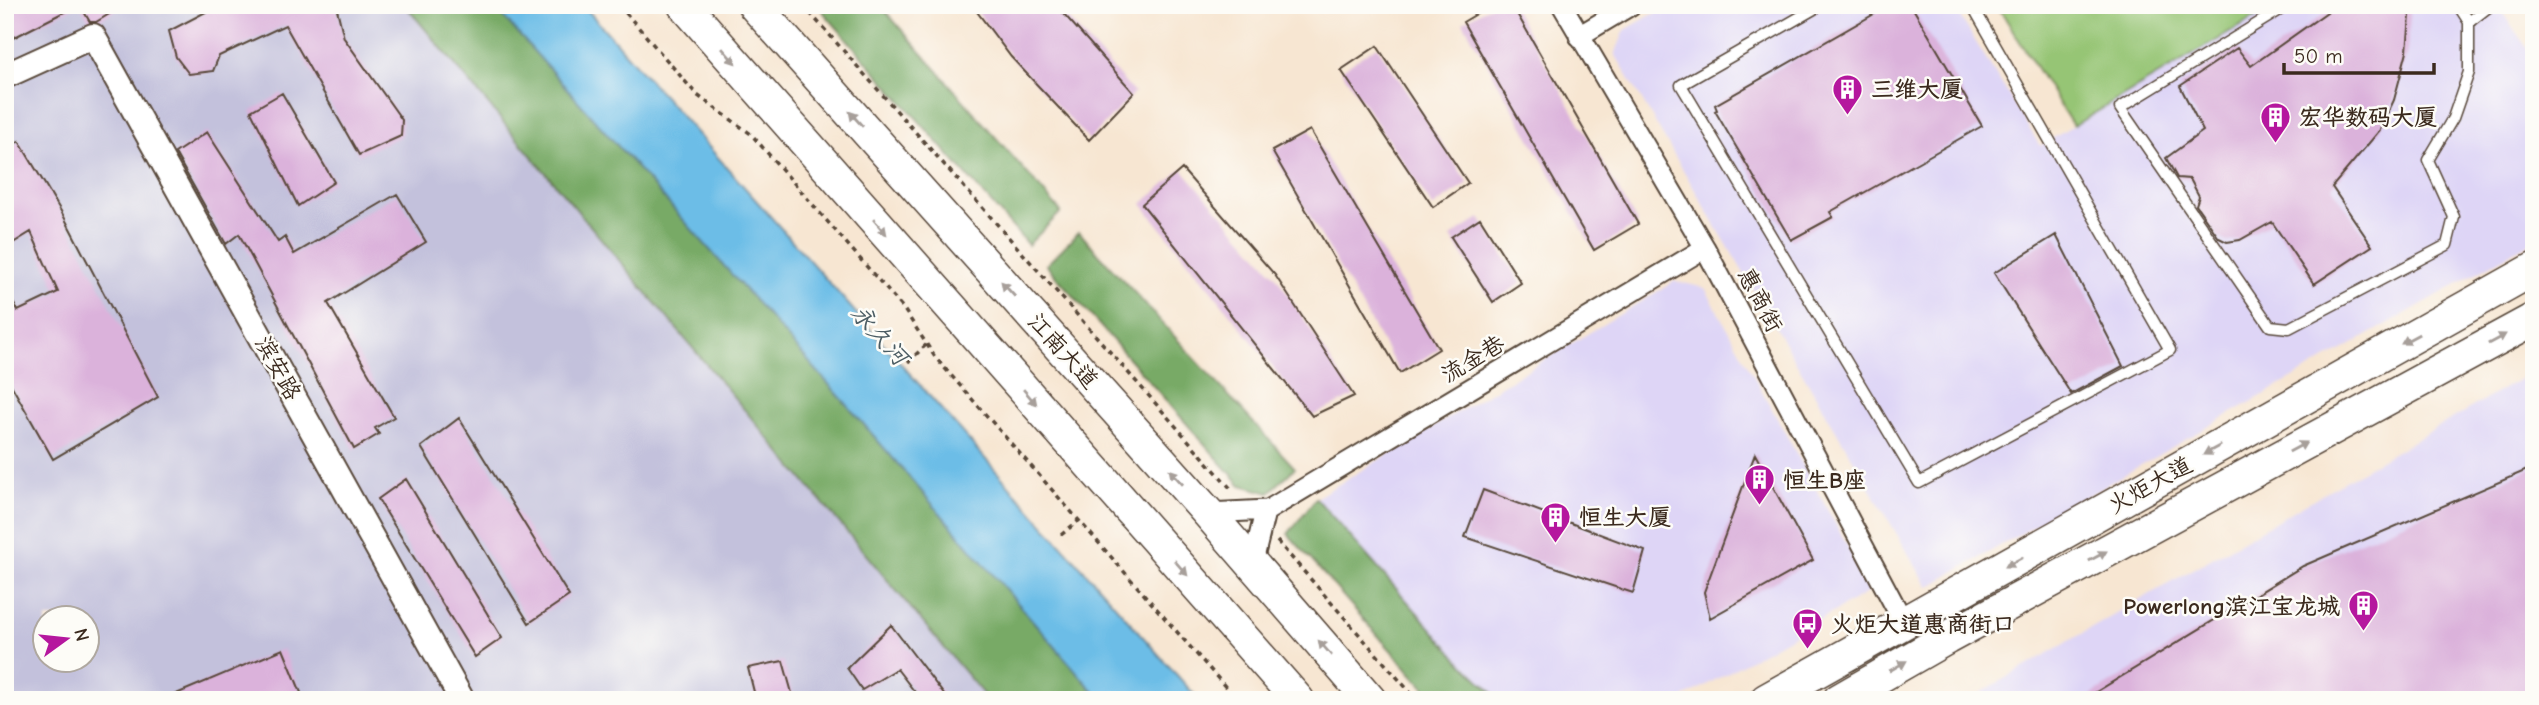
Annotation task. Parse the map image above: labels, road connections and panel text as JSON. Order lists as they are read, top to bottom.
{
  "streets": {
    "main road": ["江南大道", "火炬大道"],
    "street": ["惠商街", "流金巷", "滨安路"]
  },
  "crossings": [
    ["惠商街", "流金巷"],
    ["惠商街", "火炬大道"],
    ["江南大道", "流金巷"]
  ],
  "water": ["永久河"],
  "places": {
    "building": [
      "三维大厦",
      "宏华数码大厦",
      "恒生B座",
      "恒生大厦",
      "Powerlong滨江宝龙城"
    ],
    "bus stop": ["火炬大道惠商街口"]
  },
  "scale_bar": "50 m",
  "north": "right"
}
